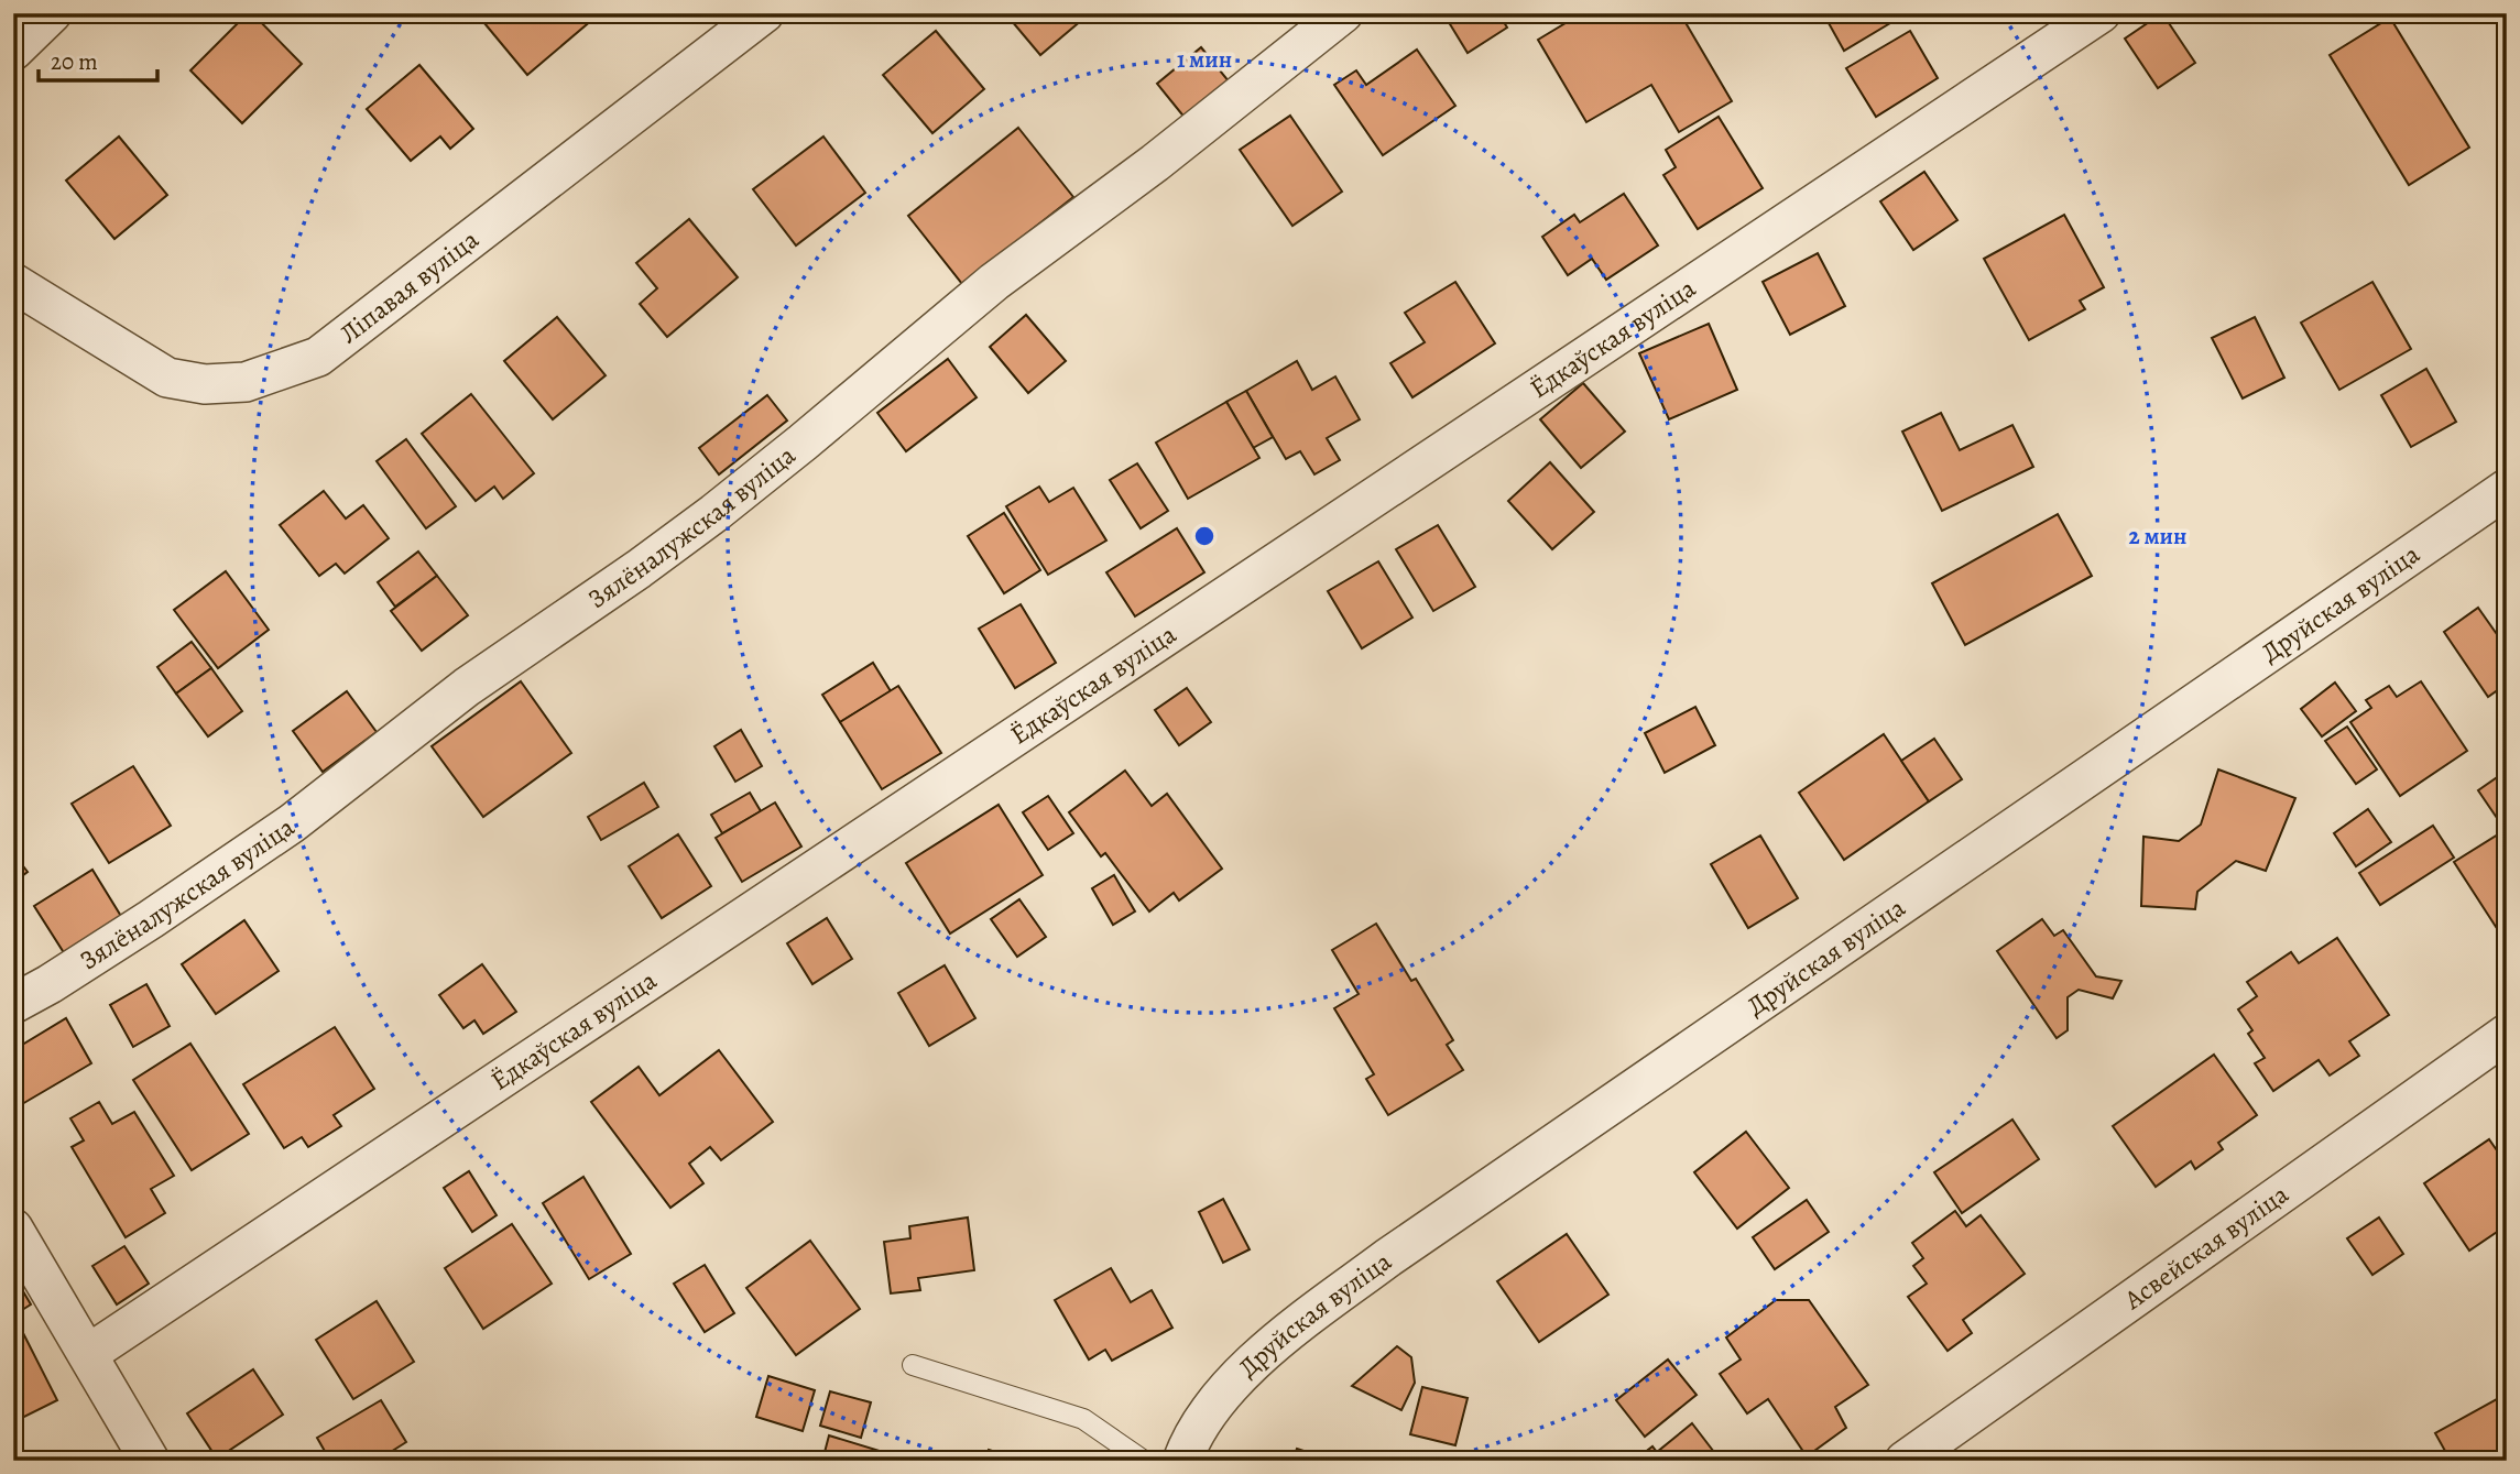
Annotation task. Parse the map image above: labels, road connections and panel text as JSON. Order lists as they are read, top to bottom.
{
  "streets": {
    "street": [
      "Ліпавая вуліца",
      "Ёдкаўская вуліца",
      "Зялёналужская вуліца",
      "Друйская вуліца",
      "Асвейская вуліца"
    ]
  },
  "scale_bar": "20 m",
  "rings": ["1 мин", "2 мин"]
}
